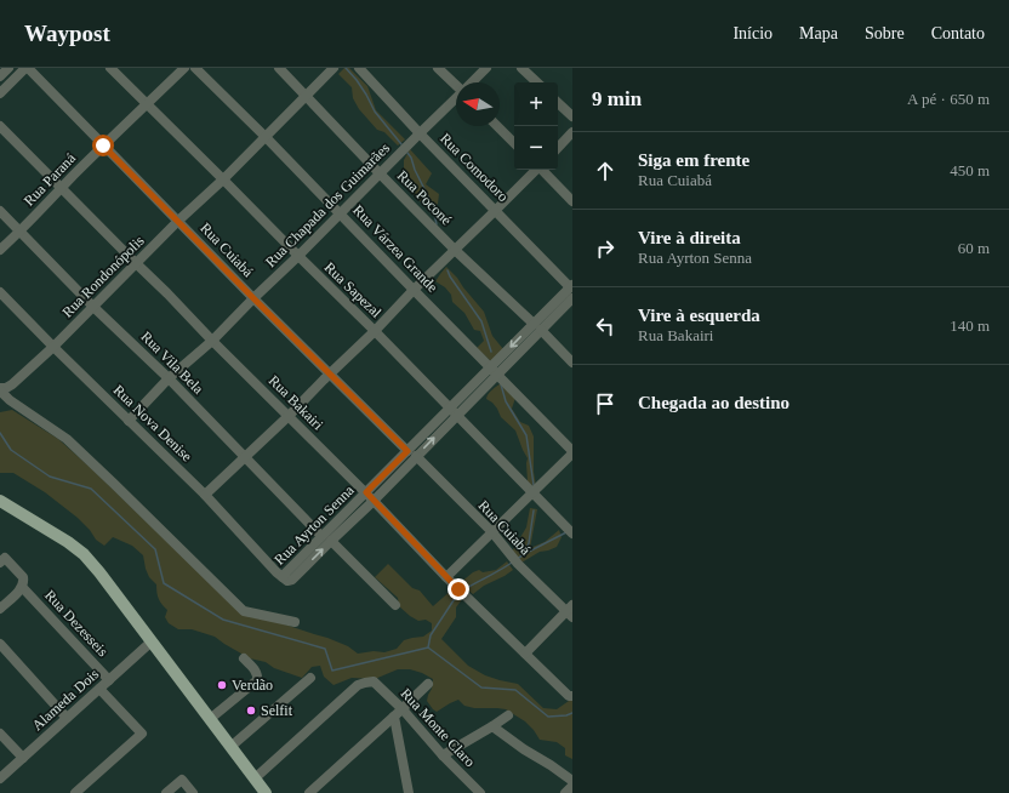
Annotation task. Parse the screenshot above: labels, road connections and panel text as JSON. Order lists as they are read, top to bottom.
{
  "streets": {
    "street": [
      "Rua Comodoro",
      "Rua Paraná",
      "Rua Poconé",
      "Rua Chapada dos Guimarães",
      "Rua Várzea Grande",
      "Rua Cuiabá",
      "Rua Rondonópolis",
      "Rua Sapezal",
      "Rua Vila Bela",
      "Rua Bakairi",
      "Rua Nova Denise",
      "Rua Ayrton Senna",
      "Rua Dezesseis",
      "Alameda Dois",
      "Rua Monte Claro"
    ]
  },
  "crossings": [
    ["Rua Comodoro", "Rua Chapada dos Guimarães"],
    ["Rua Comodoro", "Rua Ayrton Senna"],
    ["Rua Paraná", "Rua Cuiabá"],
    ["Rua Paraná", "Rua Sapezal"],
    ["Rua Paraná", "Rua Vila Bela"],
    ["Rua Paraná", "Rua Bakairi"],
    ["Rua Poconé", "Rua Chapada dos Guimarães"],
    ["Rua Poconé", "Rua Ayrton Senna"],
    ["Rua Chapada dos Guimarães", "Rua Várzea Grande"],
    ["Rua Chapada dos Guimarães", "Rua Cuiabá"],
    ["Rua Chapada dos Guimarães", "Rua Sapezal"],
    ["Rua Chapada dos Guimarães", "Rua Vila Bela"],
    ["Rua Chapada dos Guimarães", "Rua Bakairi"],
    ["Rua Chapada dos Guimarães", "Rua Nova Denise"],
    ["Rua Várzea Grande", "Rua Ayrton Senna"],
    ["Rua Cuiabá", "Rua Rondonópolis"],
    ["Rua Cuiabá", "Rua Ayrton Senna"],
    ["Rua Rondonópolis", "Rua Sapezal"],
    ["Rua Rondonópolis", "Rua Vila Bela"],
    ["Rua Rondonópolis", "Rua Bakairi"],
    ["Rua Rondonópolis", "Rua Nova Denise"],
    ["Rua Sapezal", "Rua Ayrton Senna"],
    ["Rua Vila Bela", "Rua Ayrton Senna"],
    ["Rua Bakairi", "Rua Ayrton Senna"],
    ["Rua Nova Denise", "Rua Ayrton Senna"],
    ["Rua Dezesseis", "Alameda Dois"]
  ],
  "places": ["Verdão", "Selfit"],
  "north": "left",
  "page": {
    "header": "Waypost",
    "nav": [
      "Início",
      "Mapa",
      "Sobre",
      "Contato"
    ],
    "heading": ["9 min", "A pé · 650 m"],
    "map_buttons": ["+", "−"],
    "list": [
      ["Siga em frente", "Rua Cuiabá", "450 m"],
      ["Vire à direita", "Rua Ayrton Senna", "60 m"],
      ["Vire à esquerda", "Rua Bakairi", "140 m"],
      "Chegada ao destino"
    ]
  }
}
